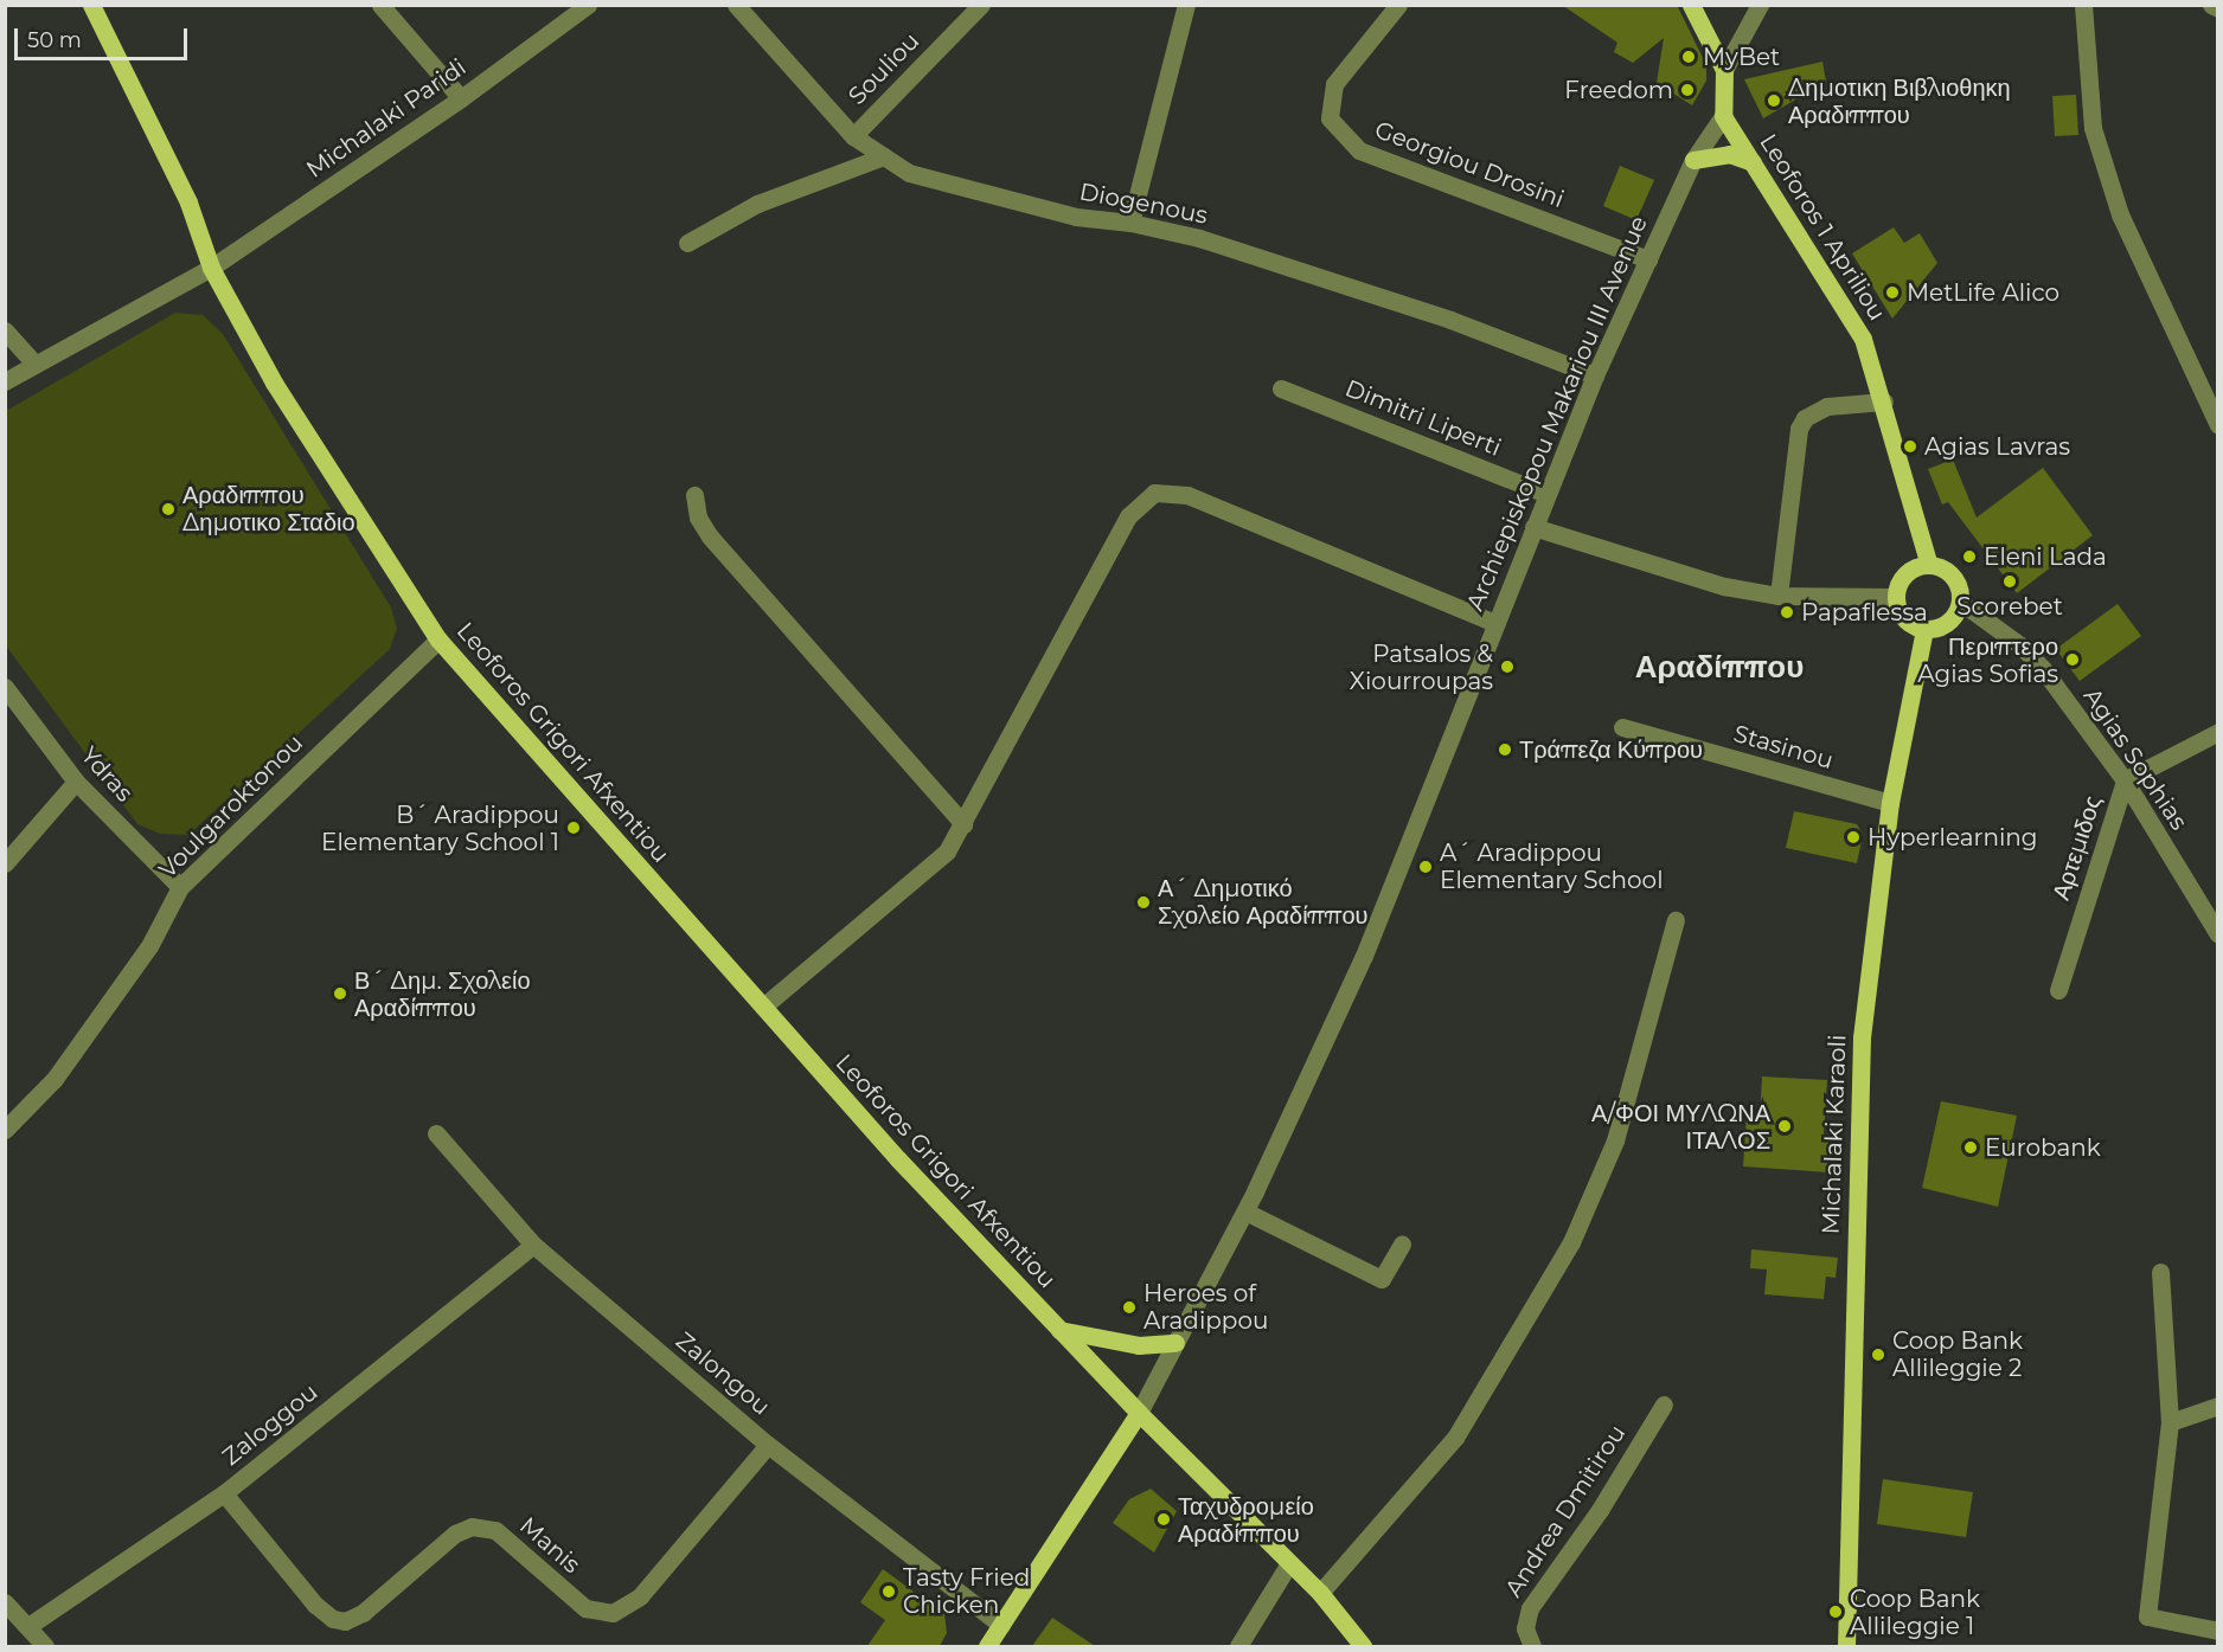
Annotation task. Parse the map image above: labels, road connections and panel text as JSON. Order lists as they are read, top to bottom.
{
  "streets": {
    "main road": [
      "Leoforos 1 Apriliou",
      "Archiepiskopou Makariou III Avenue",
      "Leoforos Grigori Afxentiou",
      "Michalaki Karaoli"
    ],
    "street": [
      "Souliou",
      "Michalaki Paridi",
      "Georgiou Drosini",
      "Diogenous",
      "Dimitri Liperti",
      "Stasinou",
      "Agias Sophias",
      "Ydras",
      "Voulgaroktonou",
      "Αρτεμιδος",
      "Zalongou",
      "Zaloggou",
      "Andrea Dmitirou",
      "Manis"
    ]
  },
  "crossings": [
    ["Souliou", "Diogenous"],
    ["Michalaki Paridi", "Leoforos Grigori Afxentiou"],
    ["Georgiou Drosini", "Archiepiskopou Makariou III Avenue"],
    ["Diogenous", "Archiepiskopou Makariou III Avenue"],
    ["Leoforos 1 Apriliou", "Archiepiskopou Makariou III Avenue"],
    ["Leoforos 1 Apriliou", "Agias Sophias"],
    ["Leoforos 1 Apriliou", "Michalaki Karaoli"],
    ["Archiepiskopou Makariou III Avenue", "Dimitri Liperti"],
    ["Archiepiskopou Makariou III Avenue", "Leoforos Grigori Afxentiou"],
    ["Archiepiskopou Makariou III Avenue", "Zalongou"],
    ["Leoforos Grigori Afxentiou", "Voulgaroktonou"],
    ["Stasinou", "Michalaki Karaoli"],
    ["Agias Sophias", "Αρτεμιδος"],
    ["Agias Sophias", "Michalaki Karaoli"],
    ["Ydras", "Voulgaroktonou"],
    ["Zalongou", "Zaloggou"],
    ["Zalongou", "Manis"],
    ["Zaloggou", "Manis"]
  ],
  "districts": ["Αραδίππου"],
  "places": [
    "MyBet",
    "Freedom",
    "Δημοτικη Βιβλιοθηκη Αραδιππου",
    "MetLife Alico",
    "Agias Lavras",
    "Αραδιππου Δημοτικο Σταδιο",
    "Eleni Lada",
    "Scorebet",
    "Papaflessa",
    "Περιπτερο Agias Sofias",
    "Patsalos & Xiourroupas",
    "Τράπεζα Κύπρου",
    "B´ Aradippou Elementary School 1",
    "Hyperlearning",
    "A´ Aradippou Elementary School",
    "Α´ Δημοτικό Σχολείο Αραδίππου",
    "Β´ Δημ. Σχολείο Αραδίππου",
    "Α/ΦΟΙ ΜΥΛΩΝΑ ΙΤΑΛΟΣ",
    "Eurobank",
    "Heroes of Aradippou",
    "Coop Bank Allileggie 2",
    "Ταχυδρομείο Αραδίππου",
    "Tasty Fried Chicken",
    "Coop Bank Allileggie 1"
  ],
  "scale_bar": "50 m"
}
